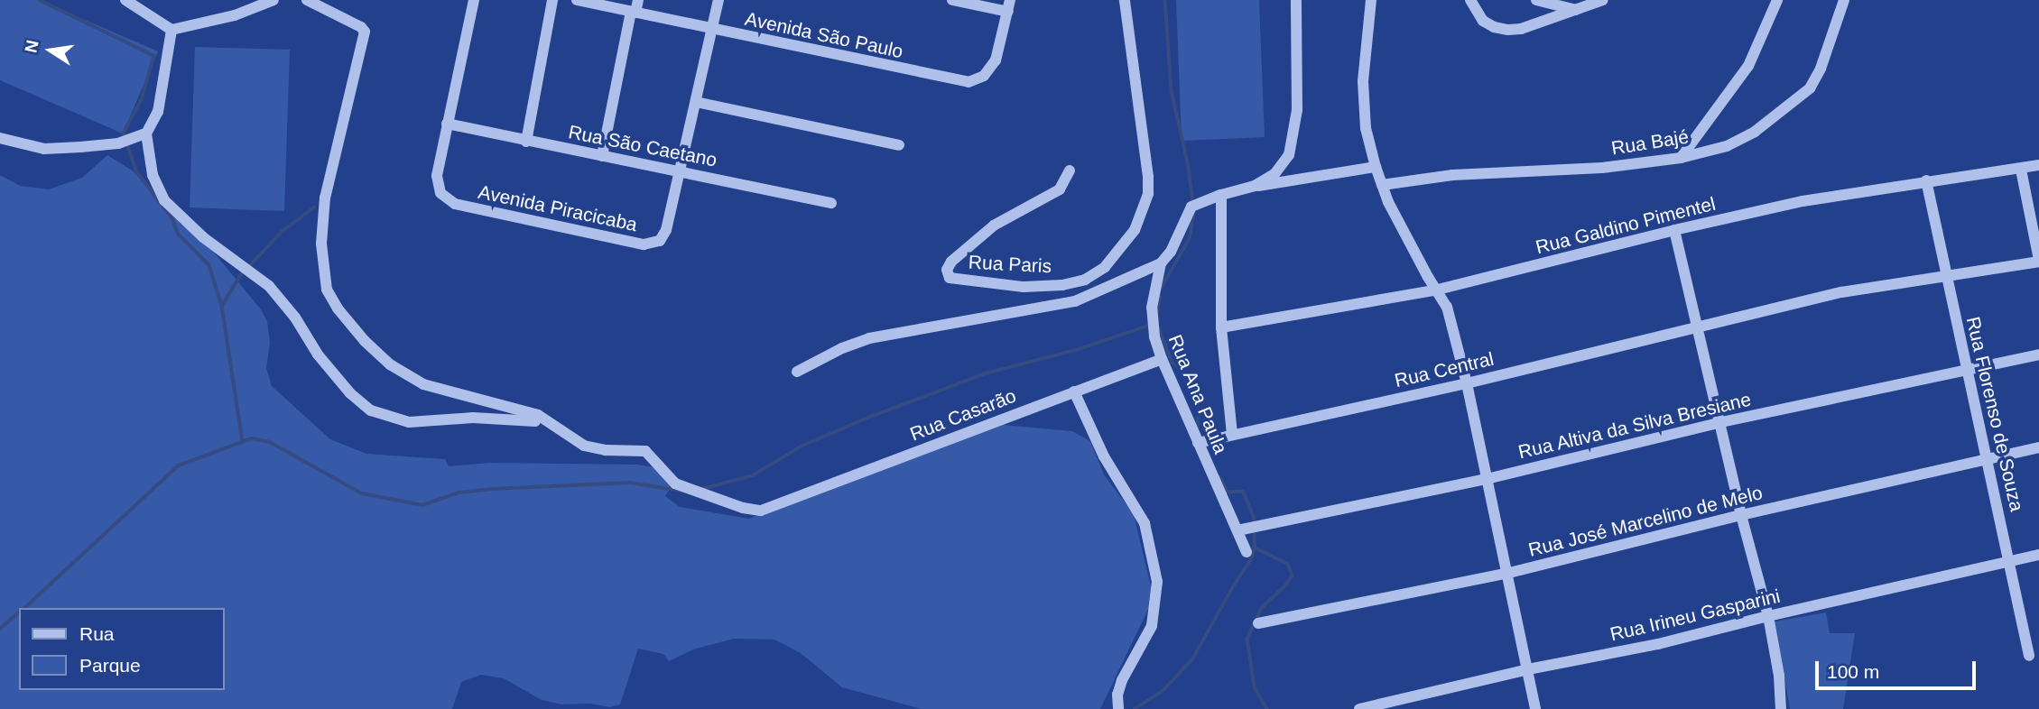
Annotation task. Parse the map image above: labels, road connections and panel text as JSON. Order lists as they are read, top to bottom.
{
  "streets": {
    "street": [
      "Avenida São Paulo",
      "Rua Bajé",
      "Rua São Caetano",
      "Avenida Piracicaba",
      "Rua Galdino Pimentel",
      "Rua Paris",
      "Rua Central",
      "Rua Ana Paula",
      "Rua Florenso de Souza",
      "Rua Casarão",
      "Rua Altiva da Silva Bresiane",
      "Rua José Marcelino de Melo",
      "Rua Irineu Gasparini"
    ]
  },
  "crossings": [
    ["Avenida São Paulo", "Avenida Piracicaba"],
    ["Rua São Caetano", "Avenida Piracicaba"],
    ["Rua Galdino Pimentel", "Rua Florenso de Souza"],
    ["Rua Central", "Rua Ana Paula"],
    ["Rua Central", "Rua Florenso de Souza"],
    ["Rua Ana Paula", "Rua Casarão"],
    ["Rua Ana Paula", "Rua Altiva da Silva Bresiane"],
    ["Rua Florenso de Souza", "Rua Altiva da Silva Bresiane"],
    ["Rua Florenso de Souza", "Rua José Marcelino de Melo"],
    ["Rua Florenso de Souza", "Rua Irineu Gasparini"]
  ],
  "legend": ["Rua", "Parque"],
  "scale_bar": "100 m",
  "north": "left"
}
